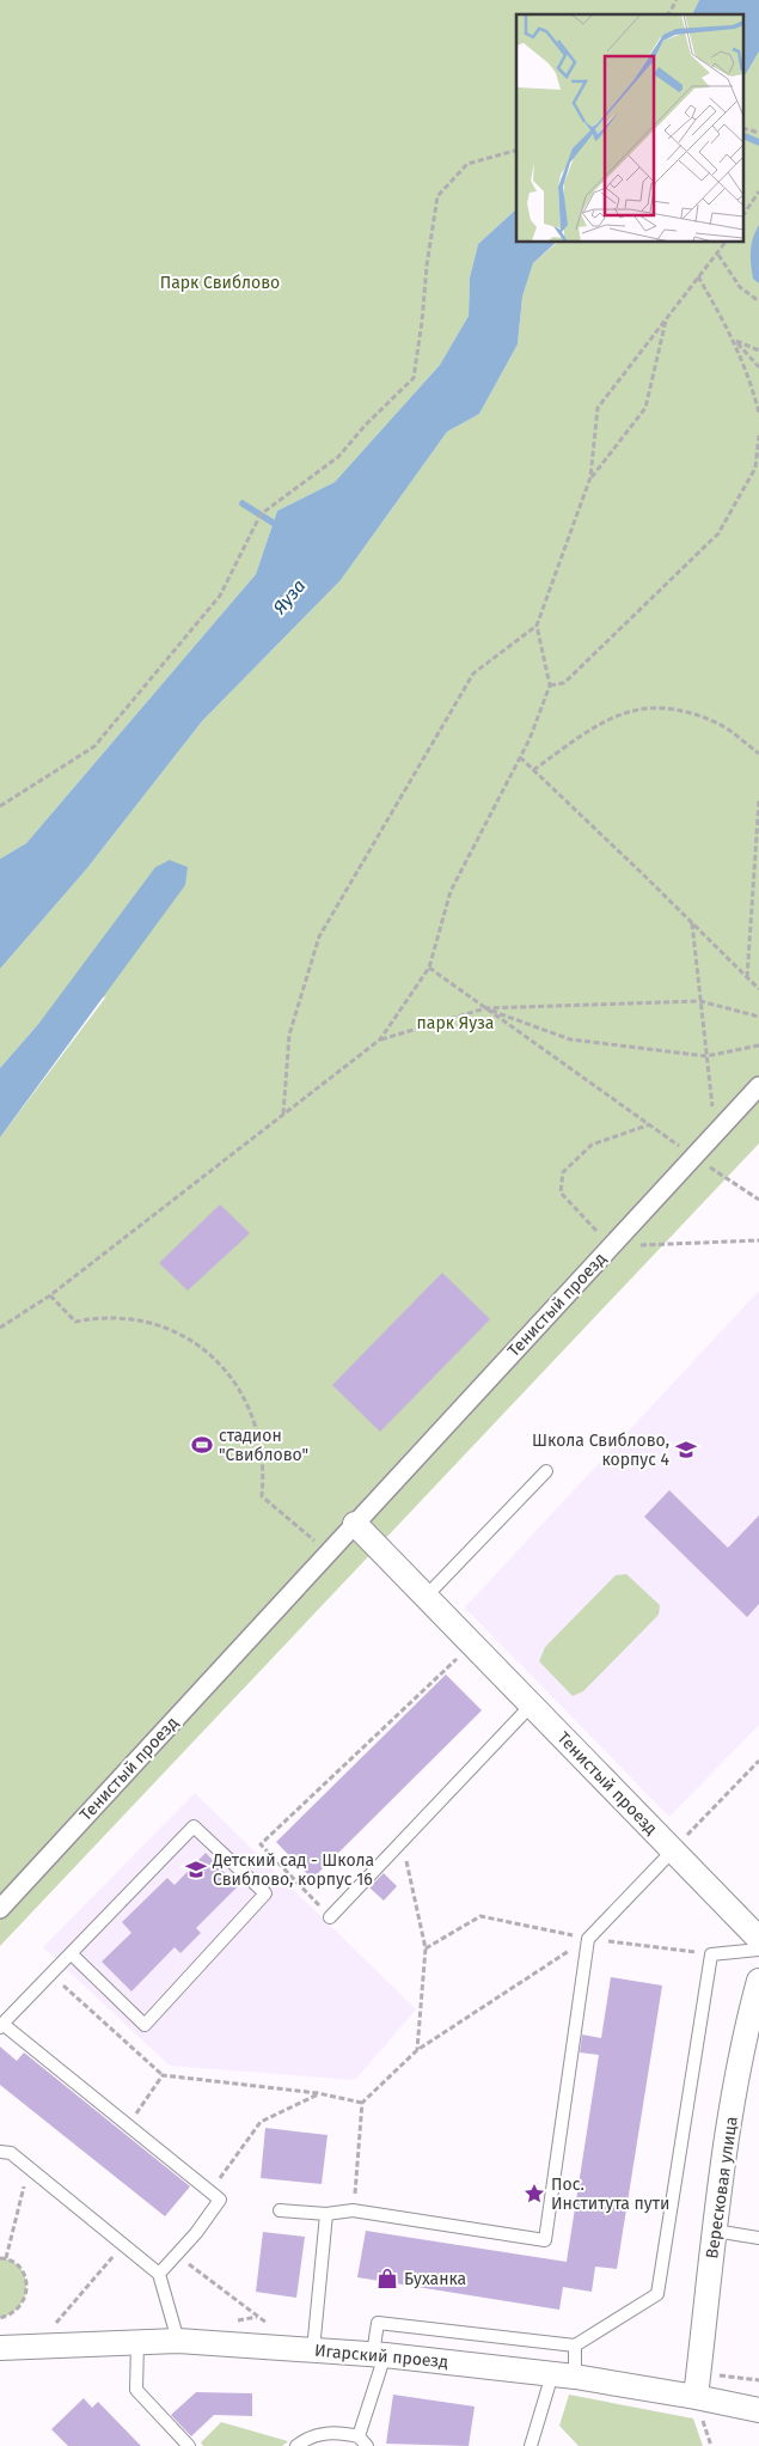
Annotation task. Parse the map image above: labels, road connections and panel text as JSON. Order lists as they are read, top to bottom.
{
  "streets": {
    "street": ["Тенистый проезд", "Вересковая улица", "Игарский проезд"]
  },
  "crossings": [
    ["Вересковая улица", "Игарский проезд"]
  ],
  "water": ["Яуза"],
  "parks": ["Парк Свиблово", "парк Яуза"],
  "places": {
    "sports": ["стадион \"Свиблово\""],
    "school or university": ["Школа Свиблово, корпус 4", "Детский сад - Школа Свиблово, корпус 16"],
    "place": ["Пос. Института пути"],
    "shop": ["Буханка"]
  }
}
